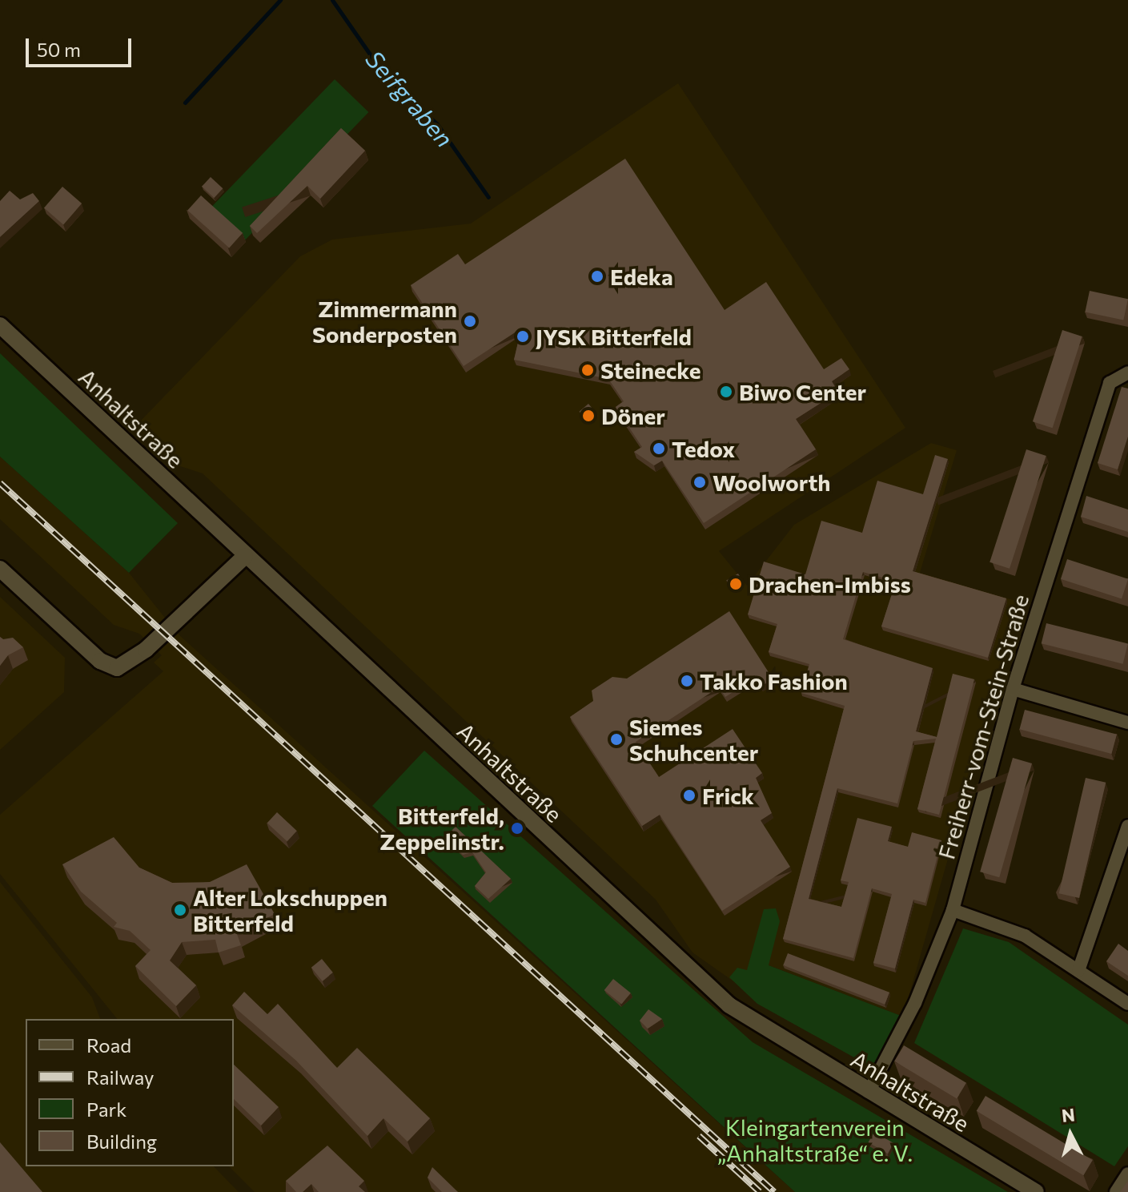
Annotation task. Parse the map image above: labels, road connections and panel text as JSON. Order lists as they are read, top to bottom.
{
  "streets": {
    "street": ["Anhaltstraße", "Freiherr-vom-Stein-Straße"]
  },
  "crossings": [
    ["Anhaltstraße", "Freiherr-vom-Stein-Straße"]
  ],
  "water": ["Seifgraben"],
  "parks": ["Kleingartenverein „Anhaltstraße“ e. V."],
  "places": [
    "Edeka",
    "Zimmermann Sonderposten",
    "JYSK Bitterfeld",
    "Steinecke",
    "Biwo Center",
    "Döner",
    "Tedox",
    "Woolworth",
    "Drachen-Imbiss",
    "Takko Fashion",
    "Siemes Schuhcenter",
    "Frick",
    "Bitterfeld, Zeppelinstr.",
    "Alter Lokschuppen Bitterfeld"
  ],
  "legend": [
    "Road",
    "Railway",
    "Park",
    "Building"
  ],
  "scale_bar": "50 m",
  "north": "top"
}
